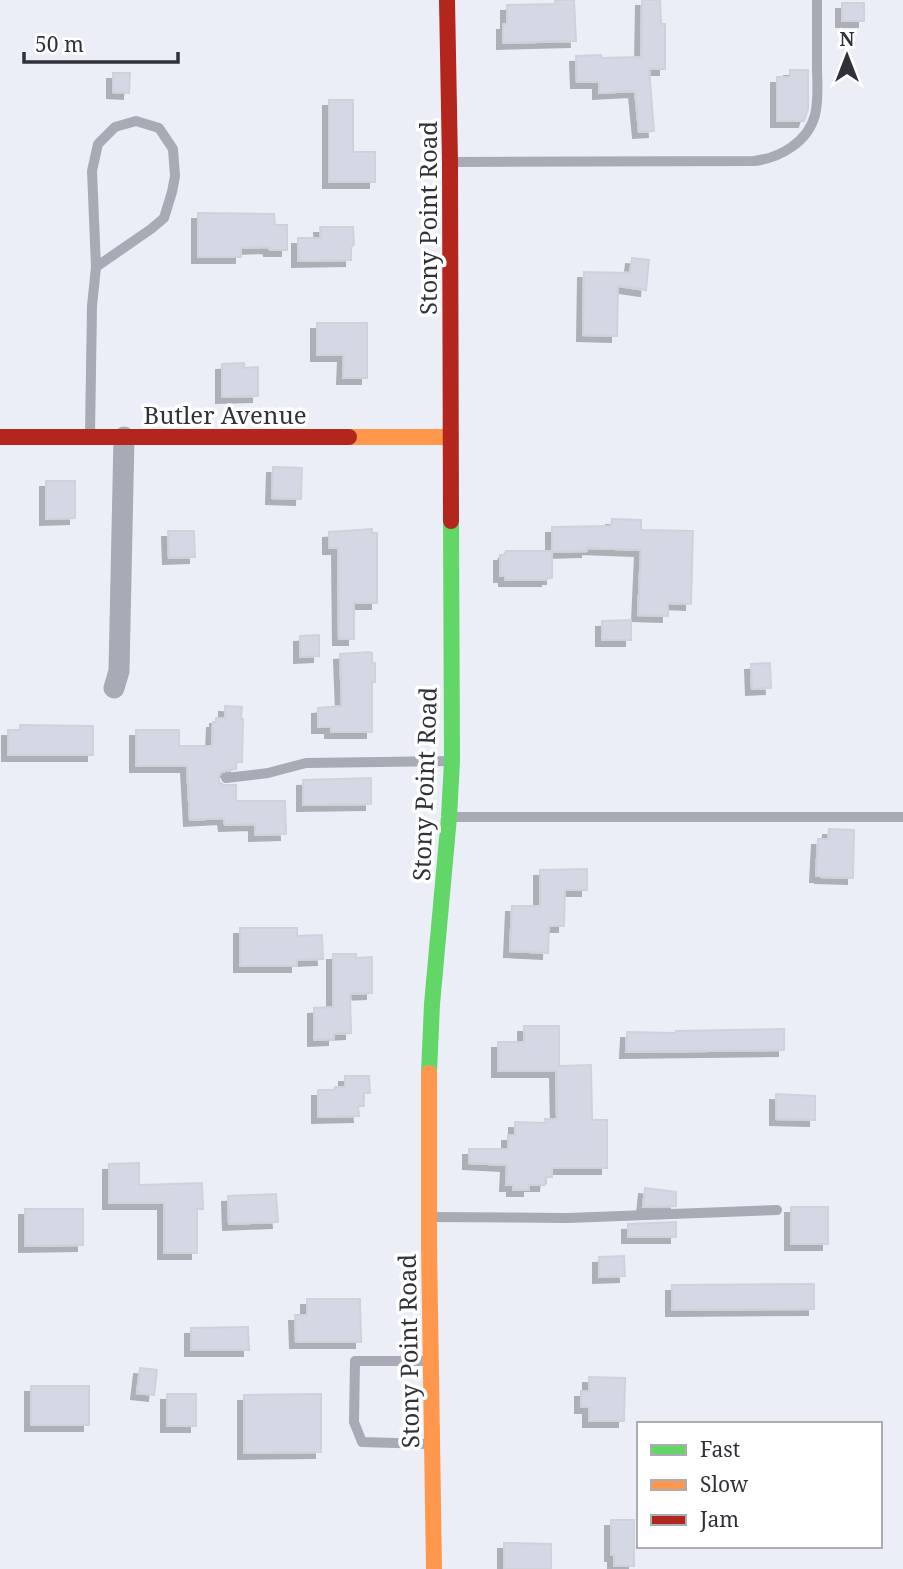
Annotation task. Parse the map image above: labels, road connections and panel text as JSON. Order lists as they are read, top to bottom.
{
  "streets": {
    "main road": ["Stony Point Road", "Butler Avenue"]
  },
  "crossings": [
    ["Stony Point Road", "Butler Avenue"]
  ],
  "legend": ["Fast", "Slow", "Jam"],
  "scale_bar": "50 m",
  "north": "top"
}
